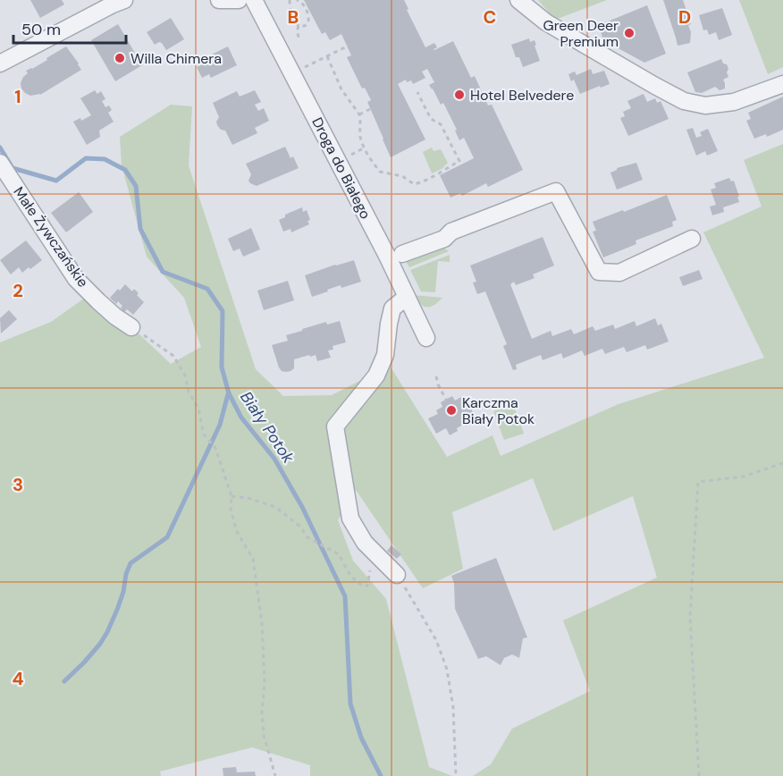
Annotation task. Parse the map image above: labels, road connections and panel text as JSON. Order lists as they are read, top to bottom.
{
  "streets": {
    "street": ["Droga do Białego", "Małe Żywczańskie"]
  },
  "water": ["Biały Potok"],
  "places": [
    "Green Deer Premium",
    "Willa Chimera",
    "Hotel Belvedere",
    "Karczma Biały Potok"
  ],
  "scale_bar": "50 m",
  "grid": {
    "columns": ["B", "C", "D"],
    "rows": [
      "1",
      "2",
      "3",
      "4"
    ]
  }
}
